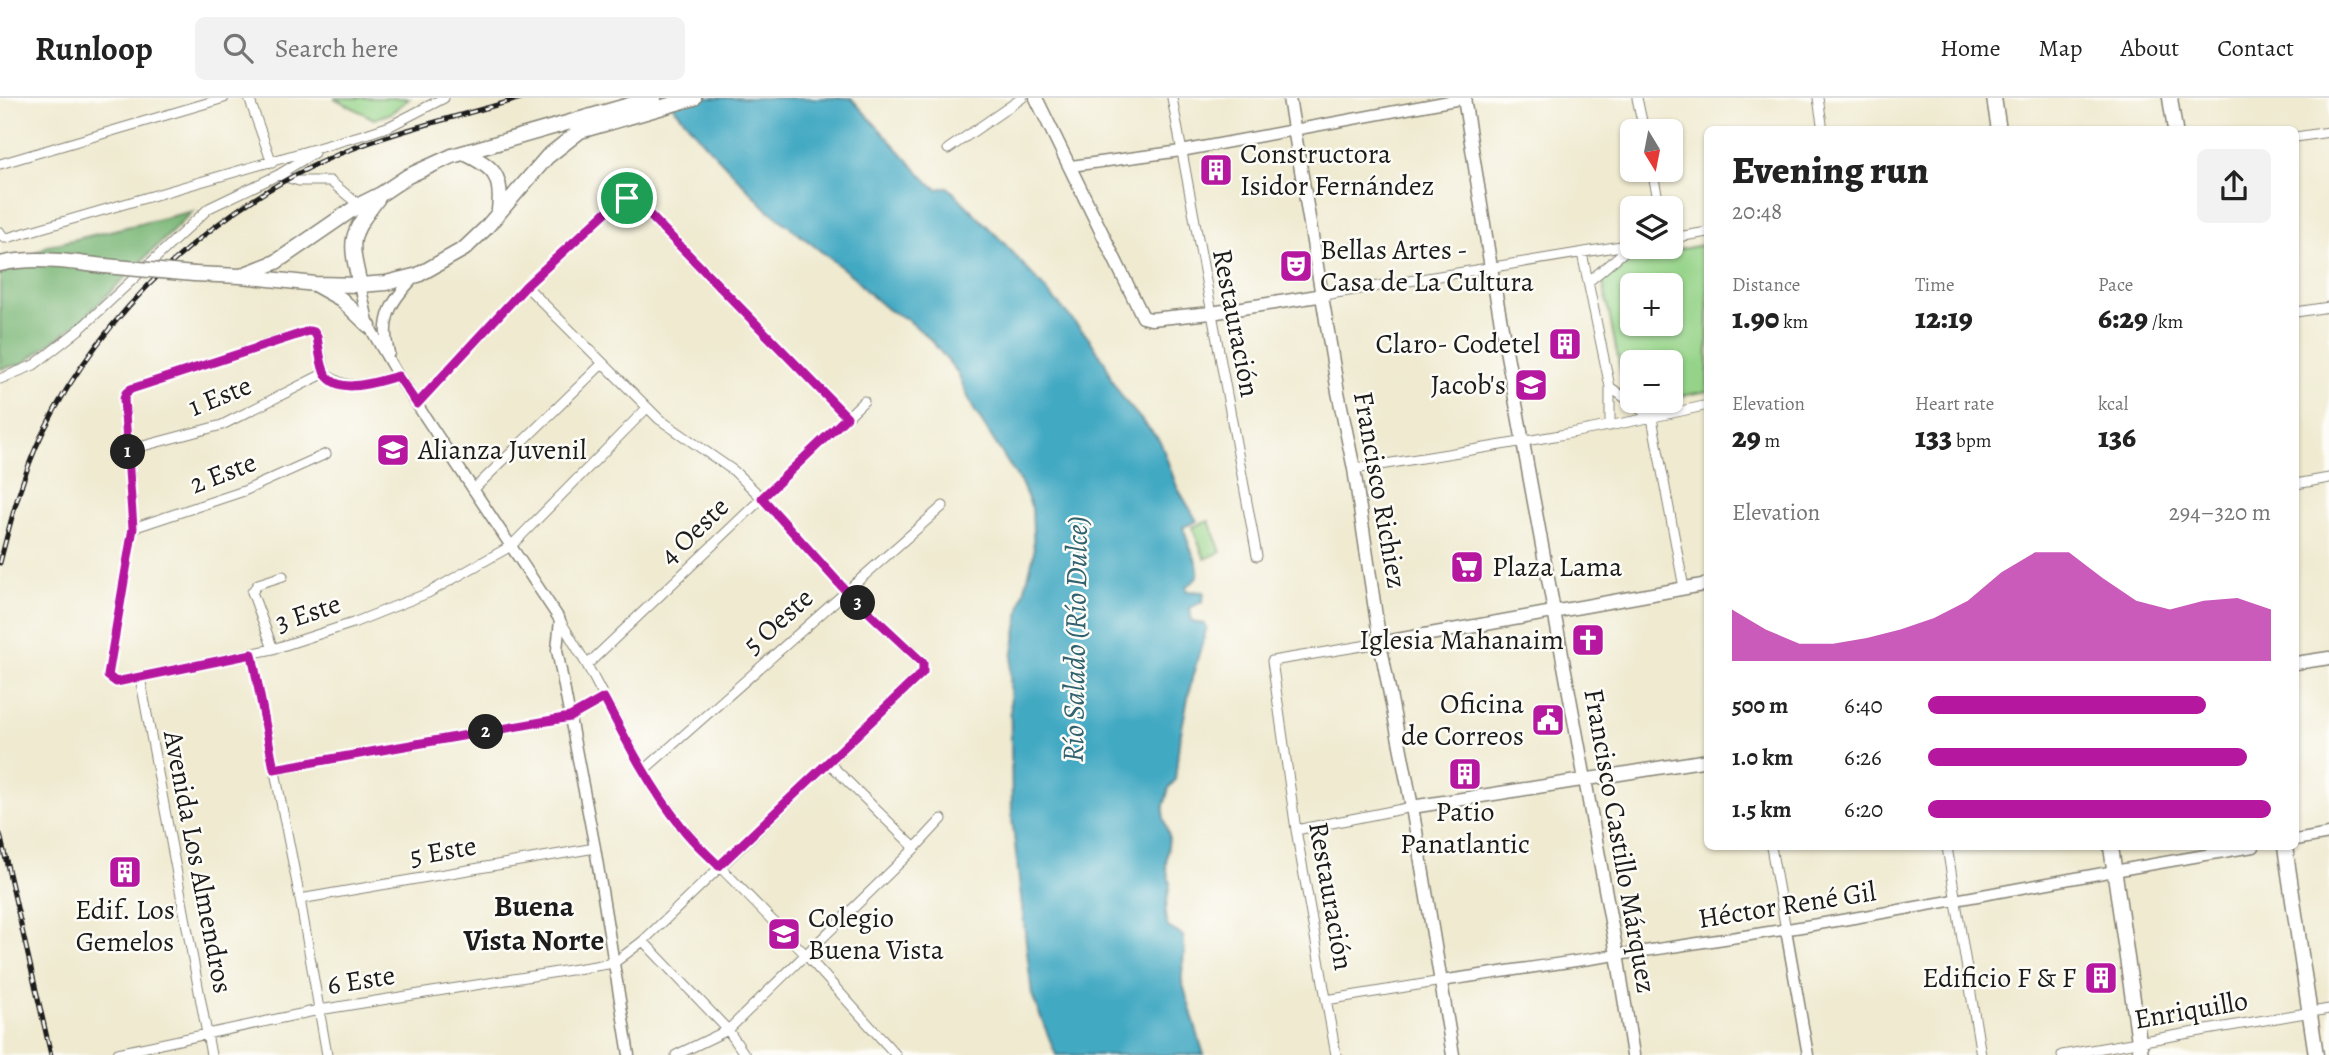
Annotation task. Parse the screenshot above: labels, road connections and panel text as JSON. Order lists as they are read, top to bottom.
{
  "streets": {
    "main road": ["Francisco Richiez", "Francisco Castillo Márquez"],
    "street": [
      "Restauración",
      "1 Este",
      "2 Este",
      "4 Oeste",
      "3 Este",
      "5 Oeste",
      "5 Este",
      "Avenida Los Almendros",
      "Héctor René Gil",
      "6 Este",
      "Enriquillo"
    ]
  },
  "crossings": [
    ["Restauración", "Francisco Richiez"],
    ["Restauración", "Héctor René Gil"],
    ["2 Este", "3 Este"],
    ["Francisco Richiez", "Héctor René Gil"],
    ["3 Este", "Avenida Los Almendros"],
    ["Francisco Castillo Márquez", "Héctor René Gil"],
    ["Avenida Los Almendros", "6 Este"]
  ],
  "districts": ["Buena Vista Norte"],
  "water": ["Río Salado (Río Dulce)"],
  "places": {
    "building": [
      "Constructora Isidor Fernández",
      "Claro- Codetel",
      "Patio Panatlantic",
      "Edif. Los Gemelos",
      "Edificio F & F"
    ],
    "theatre": ["Bellas Artes - Casa de La Cultura"],
    "school or university": ["Jacob's", "Alianza Juvenil", "Colegio Buena Vista"],
    "supermarket": ["Plaza Lama"],
    "church": ["Iglesia Mahanaim"],
    "public building": ["Oficina de Correos"]
  },
  "north": "bottom",
  "page": {
    "header": "Runloop",
    "search": "Search here",
    "nav": [
      "Home",
      "Map",
      "About",
      "Contact"
    ],
    "map_buttons": ["+", "−"],
    "heading": ["Evening run", "20:48"],
    "stats": [
      ["Distance", "1.90 km"],
      ["Time", "12:19"],
      ["Pace", "6:29 /km"],
      ["Elevation", "29 m"],
      ["Heart rate", "133 bpm"],
      ["kcal", "136"]
    ],
    "pins": ["1", "3", "2"],
    "chart": ["Elevation", "294–320 m"],
    "list": [
      {
        "name": "500 m",
        "note": "6:40"
      },
      {
        "name": "1.0 km",
        "note": "6:26"
      },
      {
        "name": "1.5 km",
        "note": "6:20"
      }
    ]
  }
}
